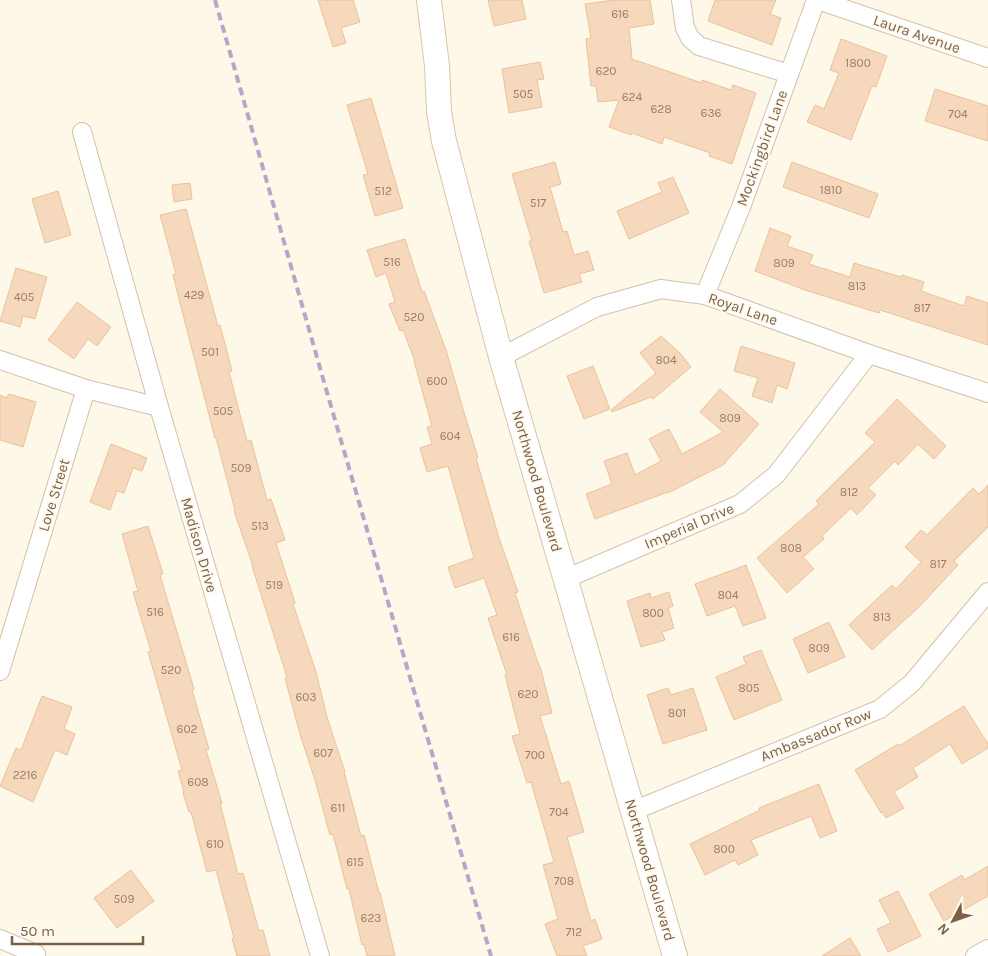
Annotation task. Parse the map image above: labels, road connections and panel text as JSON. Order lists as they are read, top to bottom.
{
  "streets": {
    "street": [
      "Laura Avenue",
      "Mockingbird Lane",
      "Royal Lane",
      "Northwood Boulevard",
      "Love Street",
      "Imperial Drive",
      "Madison Drive",
      "Ambassador Row"
    ]
  },
  "crossings": [
    ["Laura Avenue", "Mockingbird Lane"],
    ["Mockingbird Lane", "Royal Lane"],
    ["Royal Lane", "Northwood Boulevard"],
    ["Royal Lane", "Imperial Drive"],
    ["Northwood Boulevard", "Imperial Drive"],
    ["Northwood Boulevard", "Ambassador Row"]
  ],
  "house_numbers": [
    "616",
    "1800",
    "620",
    "505",
    "624",
    "628",
    "636",
    "704",
    "1810",
    "512",
    "517",
    "516",
    "809",
    "813",
    "429",
    "405",
    "817",
    "520",
    "501",
    "804",
    "600",
    "505",
    "809",
    "604",
    "509",
    "812",
    "513",
    "808",
    "817",
    "519",
    "804",
    "516",
    "800",
    "813",
    "616",
    "809",
    "520",
    "805",
    "620",
    "603",
    "801",
    "602",
    "607",
    "700",
    "2216",
    "608",
    "611",
    "704",
    "610",
    "800",
    "615",
    "708",
    "509",
    "623",
    "712"
  ],
  "scale_bar": "50 m",
  "north": "bottom left"
}
